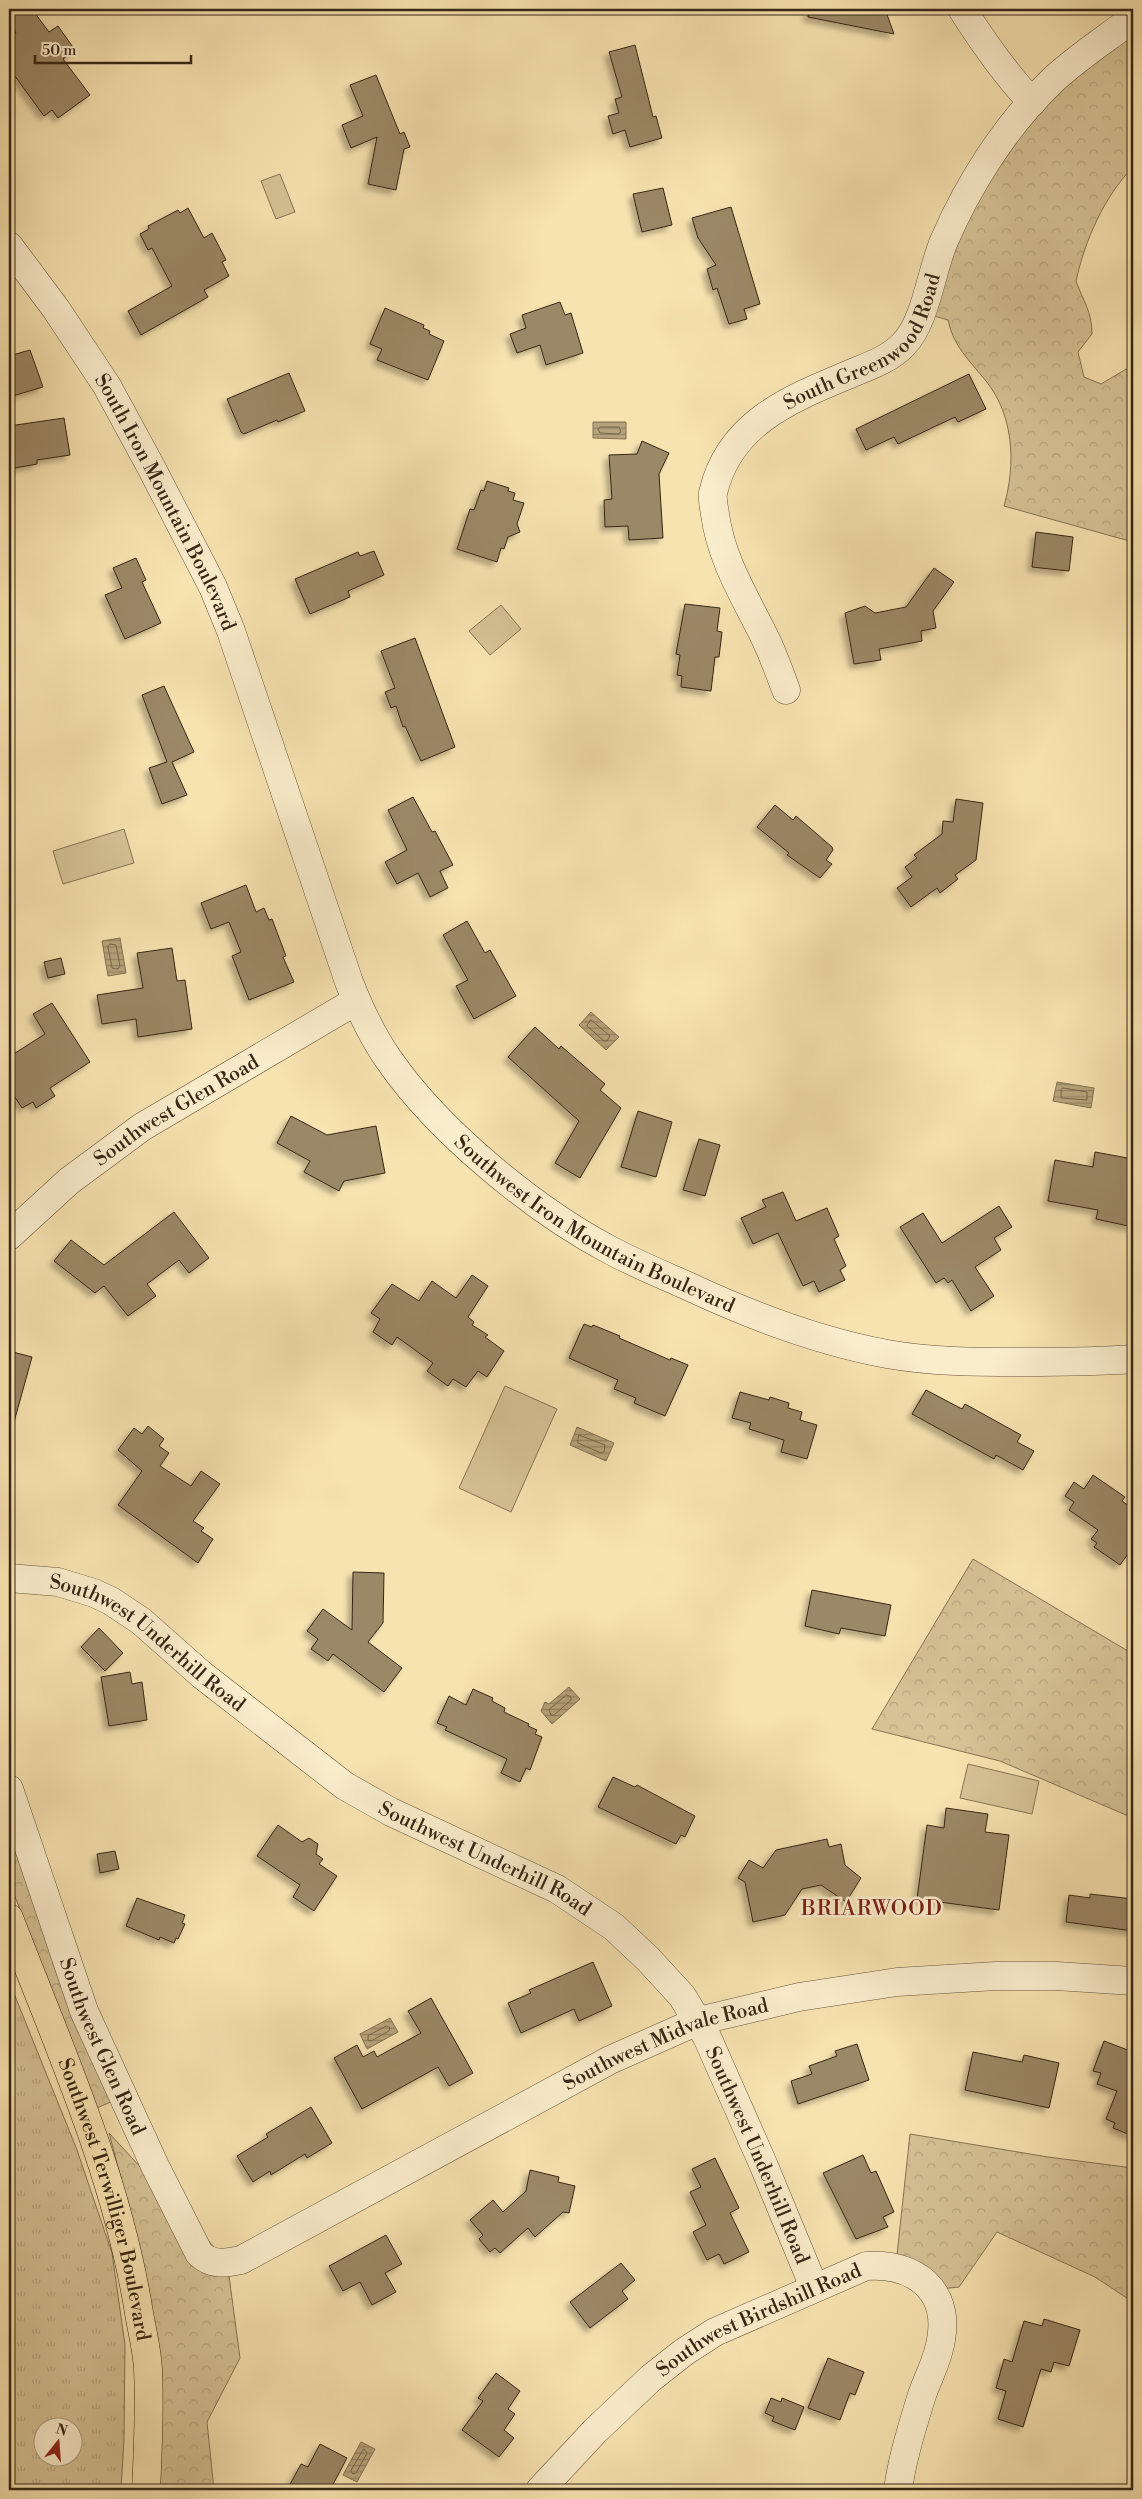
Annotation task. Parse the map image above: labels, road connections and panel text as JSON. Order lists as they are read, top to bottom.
{
  "streets": {
    "main road": ["Southwest Terwilliger Boulevard"],
    "street": [
      "South Greenwood Road",
      "South Iron Mountain Boulevard",
      "Southwest Glen Road",
      "Southwest Iron Mountain Boulevard",
      "Southwest Underhill Road",
      "Southwest Midvale Road",
      "Southwest Birdshill Road"
    ]
  },
  "crossings": [
    ["South Iron Mountain Boulevard", "Southwest Iron Mountain Boulevard"],
    ["Southwest Glen Road", "Southwest Iron Mountain Boulevard"],
    ["Southwest Glen Road", "Southwest Midvale Road"],
    ["Southwest Underhill Road", "Southwest Midvale Road"],
    ["Southwest Underhill Road", "Southwest Birdshill Road"]
  ],
  "districts": ["BRIARWOOD"],
  "scale_bar": "50 m",
  "north": "top"
}
